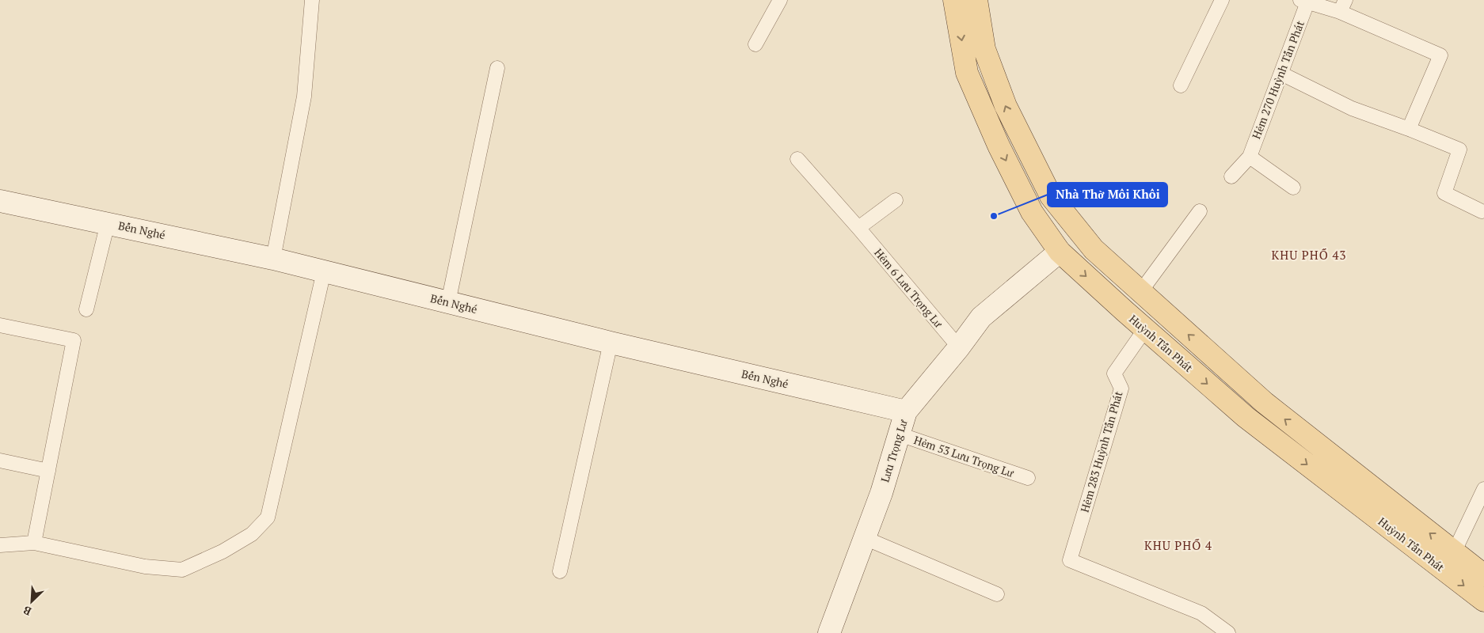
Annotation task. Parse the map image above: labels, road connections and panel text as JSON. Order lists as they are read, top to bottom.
{
  "streets": {
    "main road": ["Huỳnh Tấn Phát"],
    "street": ["Bến Nghé", "Lưu Trọng Lư"],
    "lane": [
      "Hẻm 270 Huỳnh Tấn Phát",
      "Hẻm 6 Lưu Trọng Lư",
      "Hẻm 283 Huỳnh Tấn Phát",
      "Hẻm 53 Lưu Trọng Lư"
    ]
  },
  "crossings": [
    ["Bến Nghé", "Lưu Trọng Lư"],
    ["Hẻm 6 Lưu Trọng Lư", "Lưu Trọng Lư"],
    ["Huỳnh Tấn Phát", "Lưu Trọng Lư"],
    ["Huỳnh Tấn Phát", "Hẻm 283 Huỳnh Tấn Phát"],
    ["Lưu Trọng Lư", "Hẻm 53 Lưu Trọng Lư"]
  ],
  "districts": ["KHU PHỐ 43", "KHU PHỐ 4"],
  "places": ["Nhà Thờ Môi Khôi"],
  "north": "bottom left"
}
